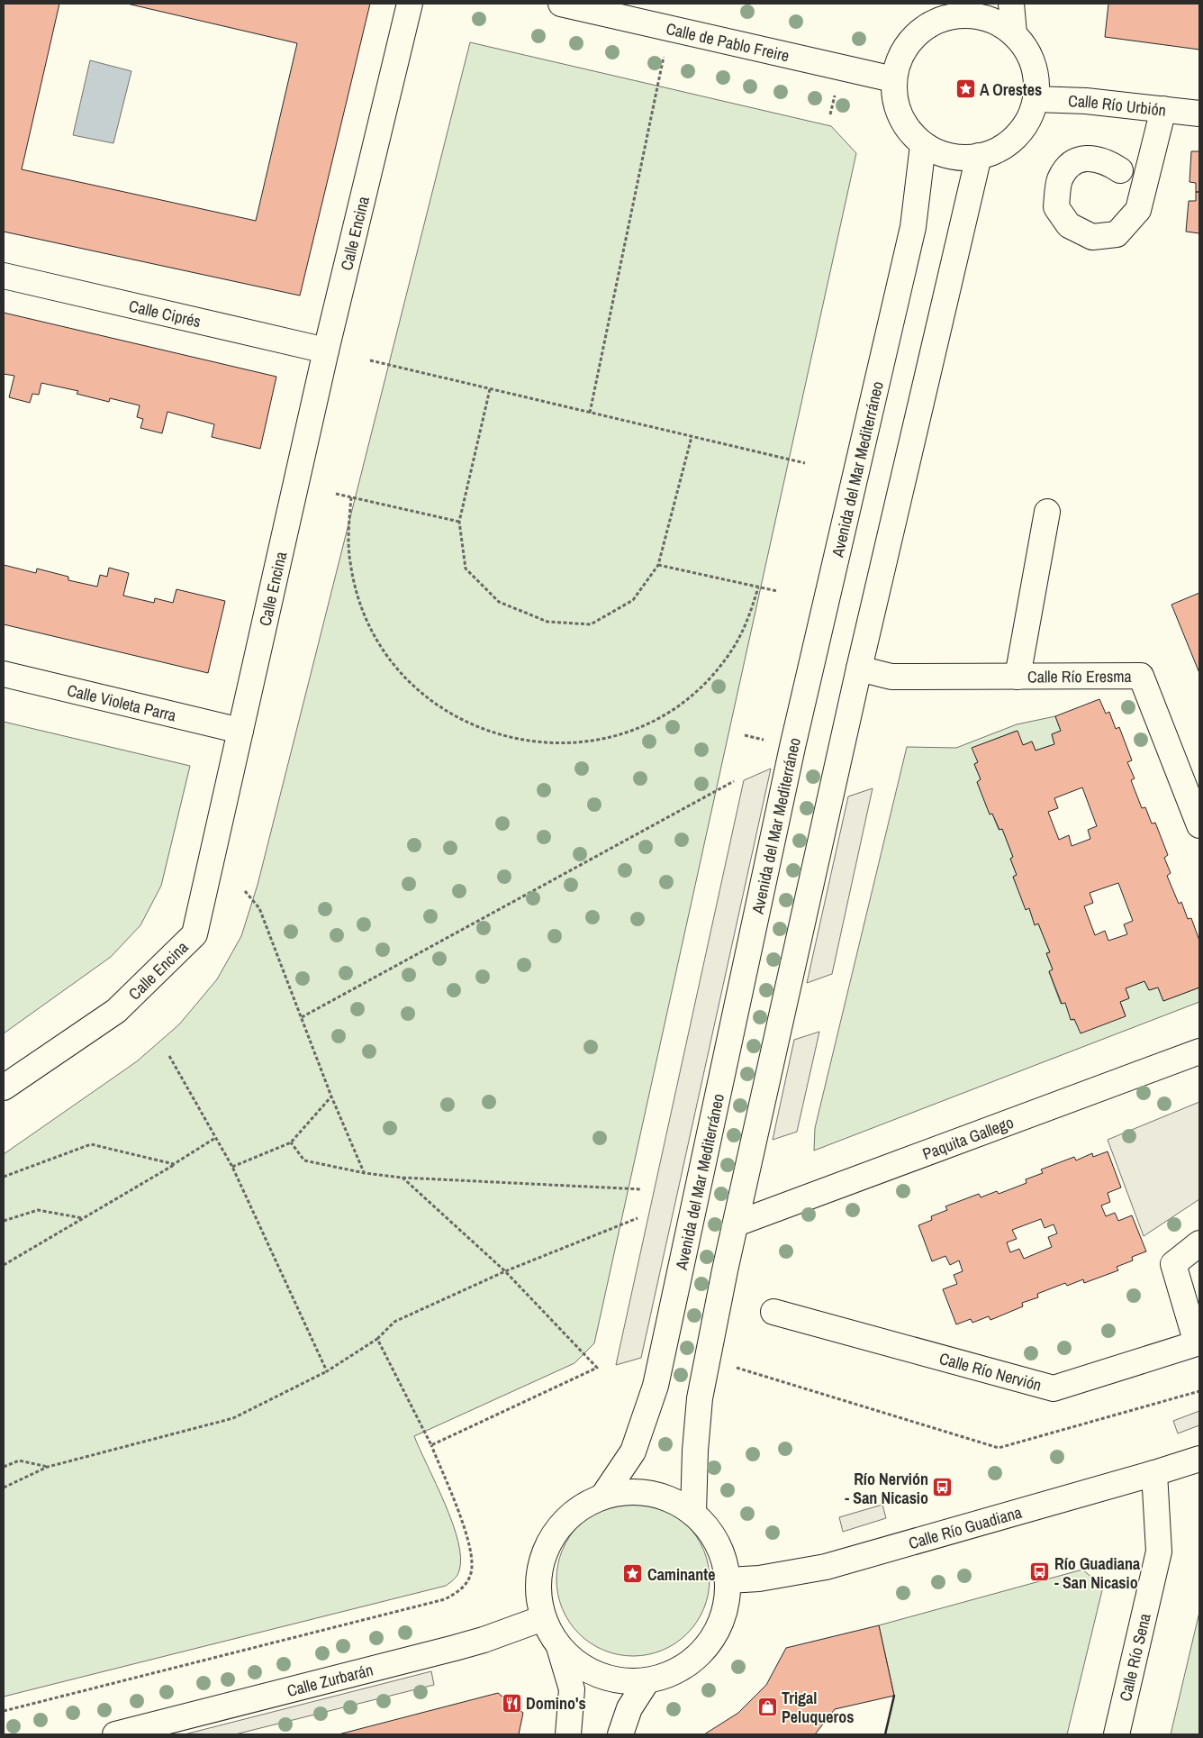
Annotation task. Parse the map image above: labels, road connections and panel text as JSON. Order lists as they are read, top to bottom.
{
  "streets": {
    "street": [
      "Calle de Pablo Freire",
      "Calle Río Urbión",
      "Calle Encina",
      "Calle Ciprés",
      "Avenida del Mar Mediterráneo",
      "Calle Río Eresma",
      "Calle Violeta Parra",
      "Paquita Gallego",
      "Calle Río Nervión",
      "Calle Río Guadiana",
      "Calle Río Sena",
      "Calle Zurbarán"
    ]
  },
  "crossings": [
    ["Calle de Pablo Freire", "Calle Río Urbión"],
    ["Calle de Pablo Freire", "Avenida del Mar Mediterráneo"],
    ["Calle Río Urbión", "Avenida del Mar Mediterráneo"],
    ["Calle Encina", "Calle Ciprés"],
    ["Calle Encina", "Calle Violeta Parra"],
    ["Calle Río Guadiana", "Calle Río Sena"]
  ],
  "places": {
    "place": ["A Orestes", "Caminante"],
    "bus stop": ["Río Nervión - San Nicasio", "Río Guadiana - San Nicasio"],
    "restaurant": ["Domino's"],
    "shop": ["Trigal Peluqueros"]
  }
}
